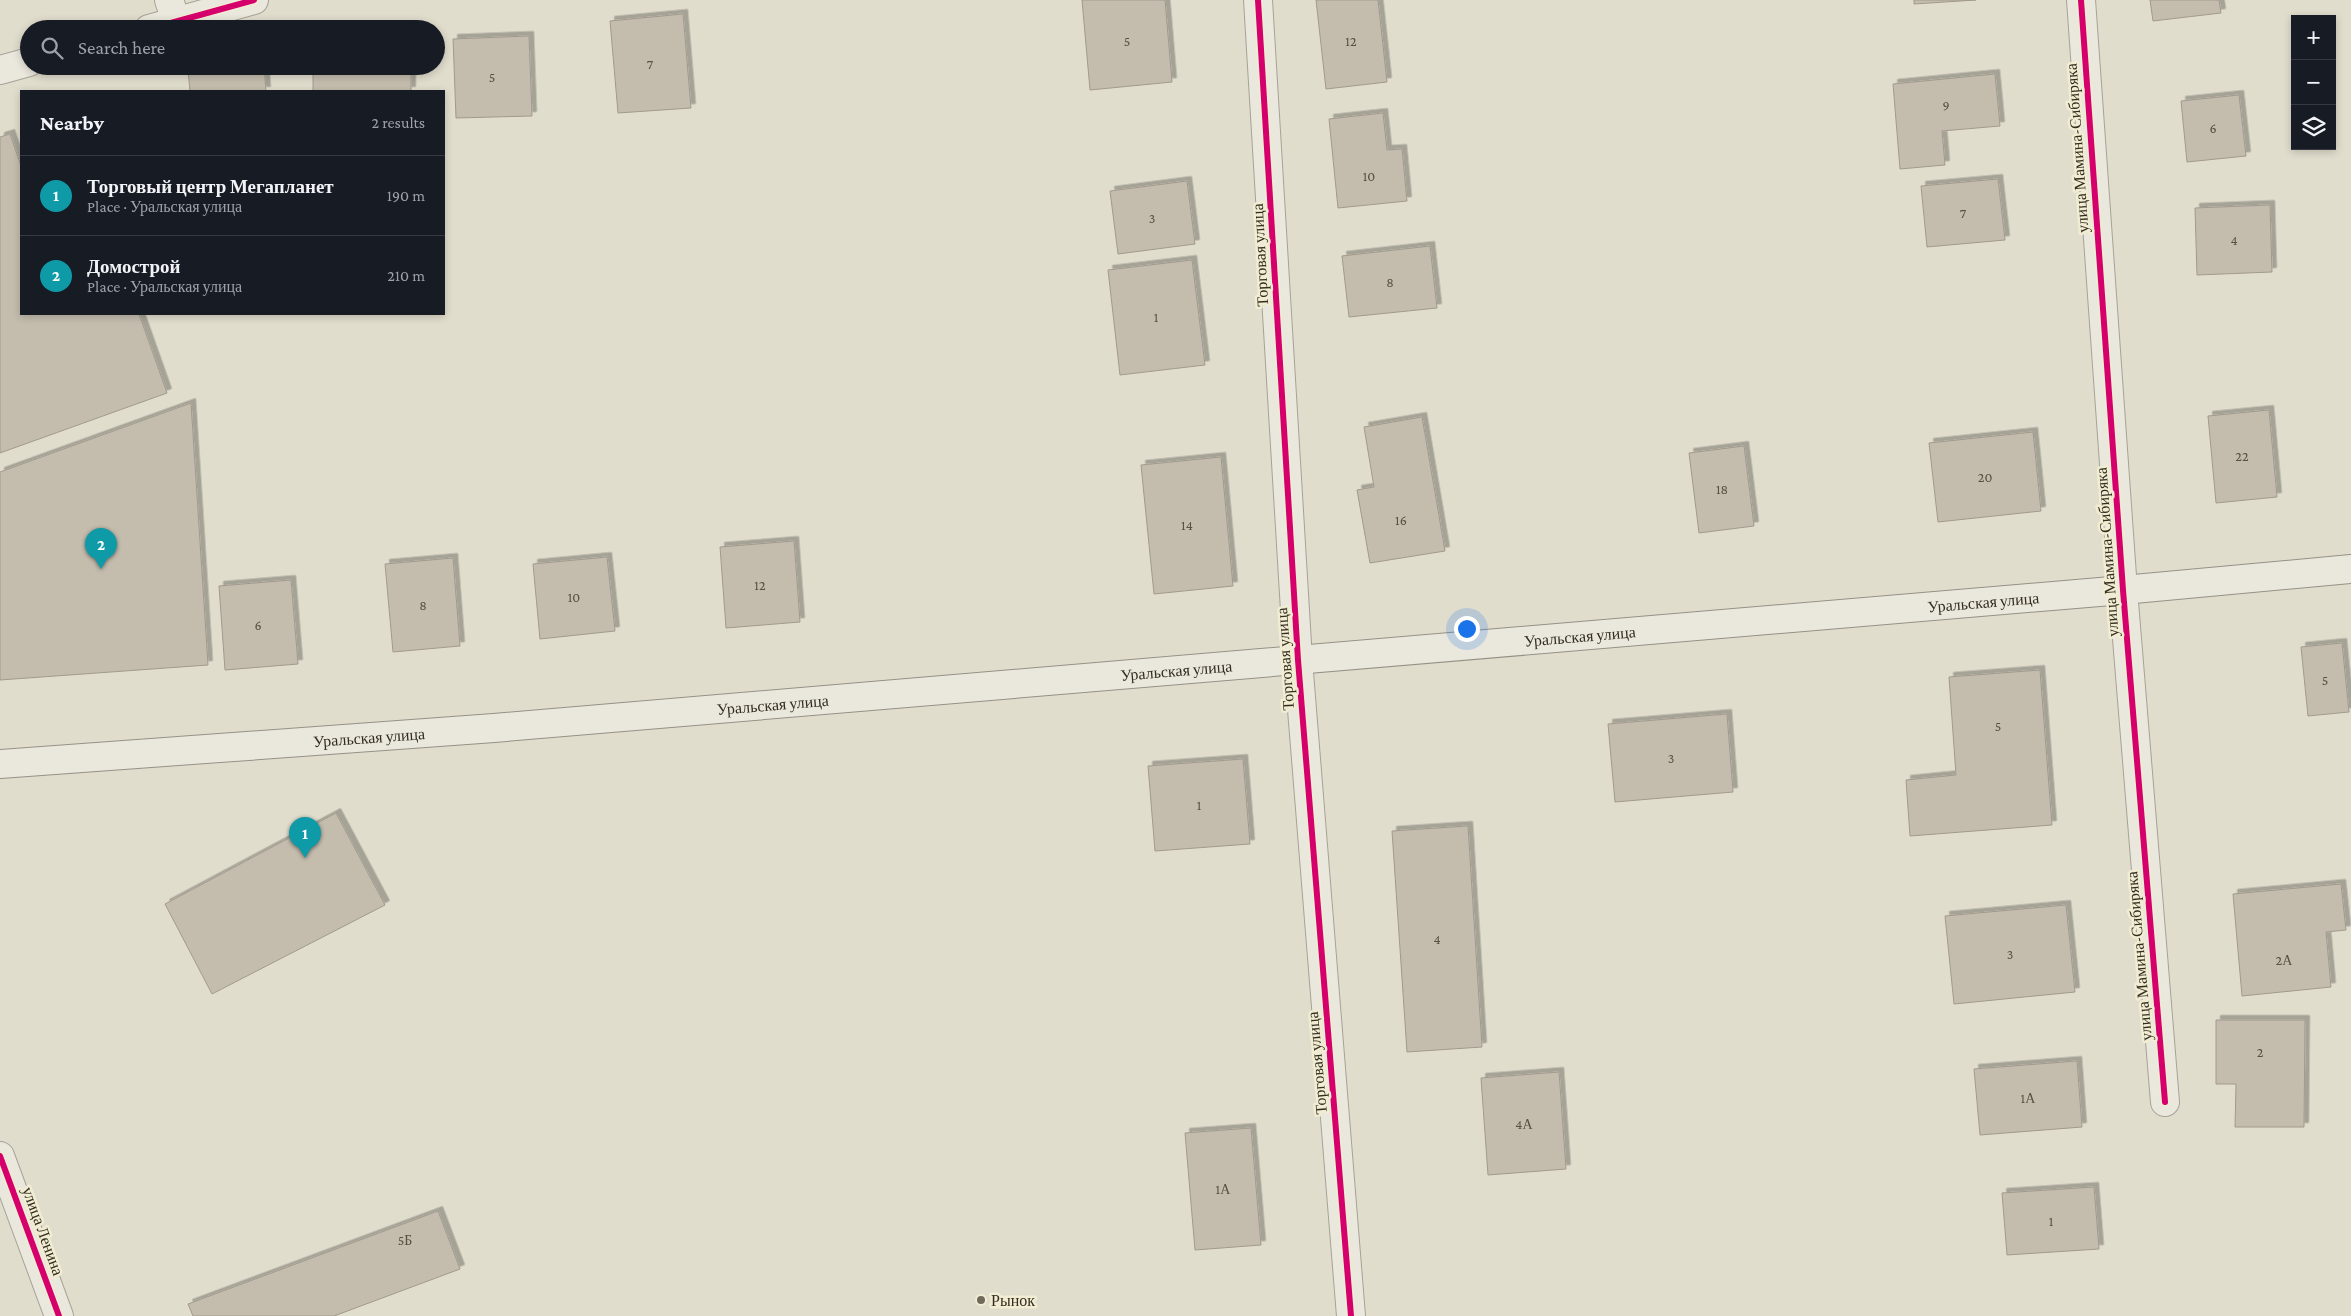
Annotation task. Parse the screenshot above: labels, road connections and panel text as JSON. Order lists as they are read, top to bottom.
{
  "streets": {
    "street": [
      "улица Мамина-Сибиряка",
      "Торговая улица",
      "Уральская улица",
      "улица Ленина"
    ]
  },
  "crossings": [
    ["улица Мамина-Сибиряка", "Уральская улица"],
    ["Торговая улица", "Уральская улица"]
  ],
  "places": ["Рынок"],
  "house_numbers": [
    "5",
    "12",
    "7",
    "5",
    "9",
    "6",
    "10",
    "7",
    "3",
    "4",
    "8",
    "1",
    "22",
    "20",
    "18",
    "16",
    "14",
    "12",
    "10",
    "8",
    "6",
    "5",
    "5",
    "3",
    "1",
    "4",
    "3",
    "2А",
    "2",
    "1А",
    "4А",
    "1А",
    "1",
    "5Б"
  ],
  "page": {
    "map_buttons": ["+", "−"],
    "search": "Search here",
    "heading": ["Nearby", "2 results"],
    "list": [
      {
        "mark": "1",
        "name": "Торговый центр Мегапланет",
        "note": "Place · Уральская улица",
        "value": "190 m"
      },
      {
        "mark": "2",
        "name": "Домострой",
        "note": "Place · Уральская улица",
        "value": "210 m"
      }
    ],
    "pins": ["2", "1"]
  }
}
